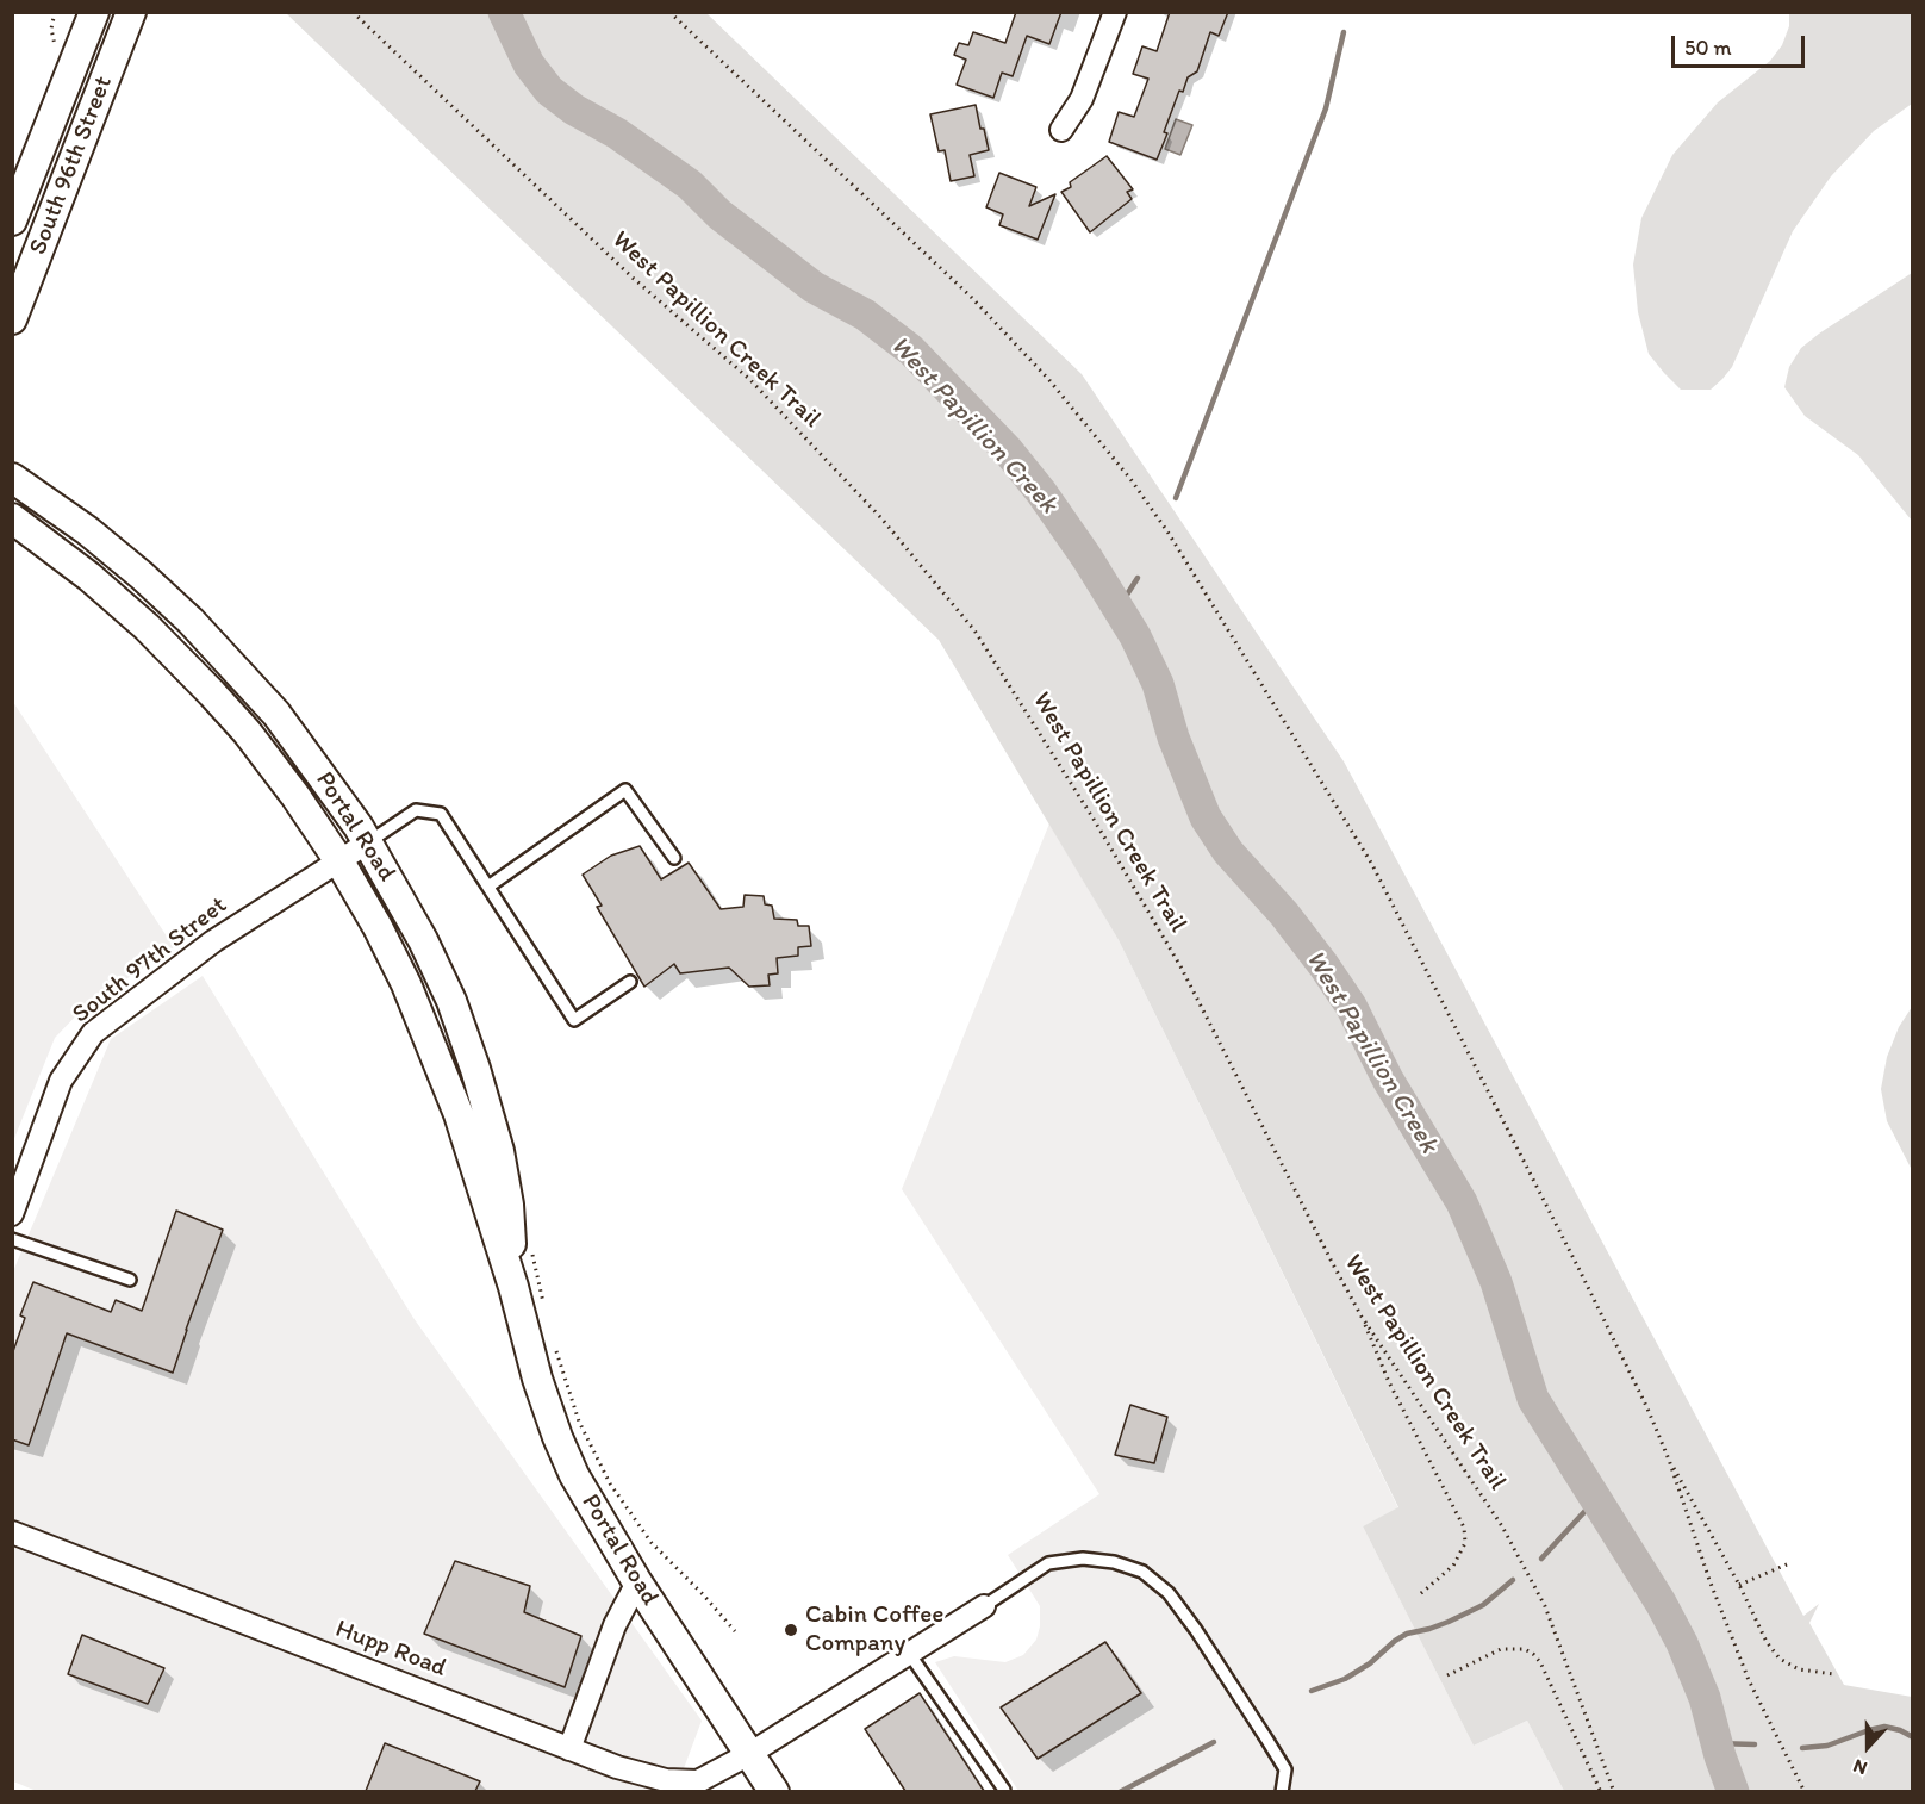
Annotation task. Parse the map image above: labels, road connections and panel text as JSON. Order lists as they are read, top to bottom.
{
  "streets": {
    "main road": ["South 96th Street", "Portal Road"],
    "street": ["South 97th Street", "Hupp Road"],
    "path": ["West Papillion Creek Trail"]
  },
  "crossings": [
    ["Portal Road", "South 97th Street"],
    ["Portal Road", "Hupp Road"]
  ],
  "water": ["West Papillion Creek"],
  "places": ["Cabin Coffee Company"],
  "scale_bar": "50 m",
  "north": "bottom"
}
